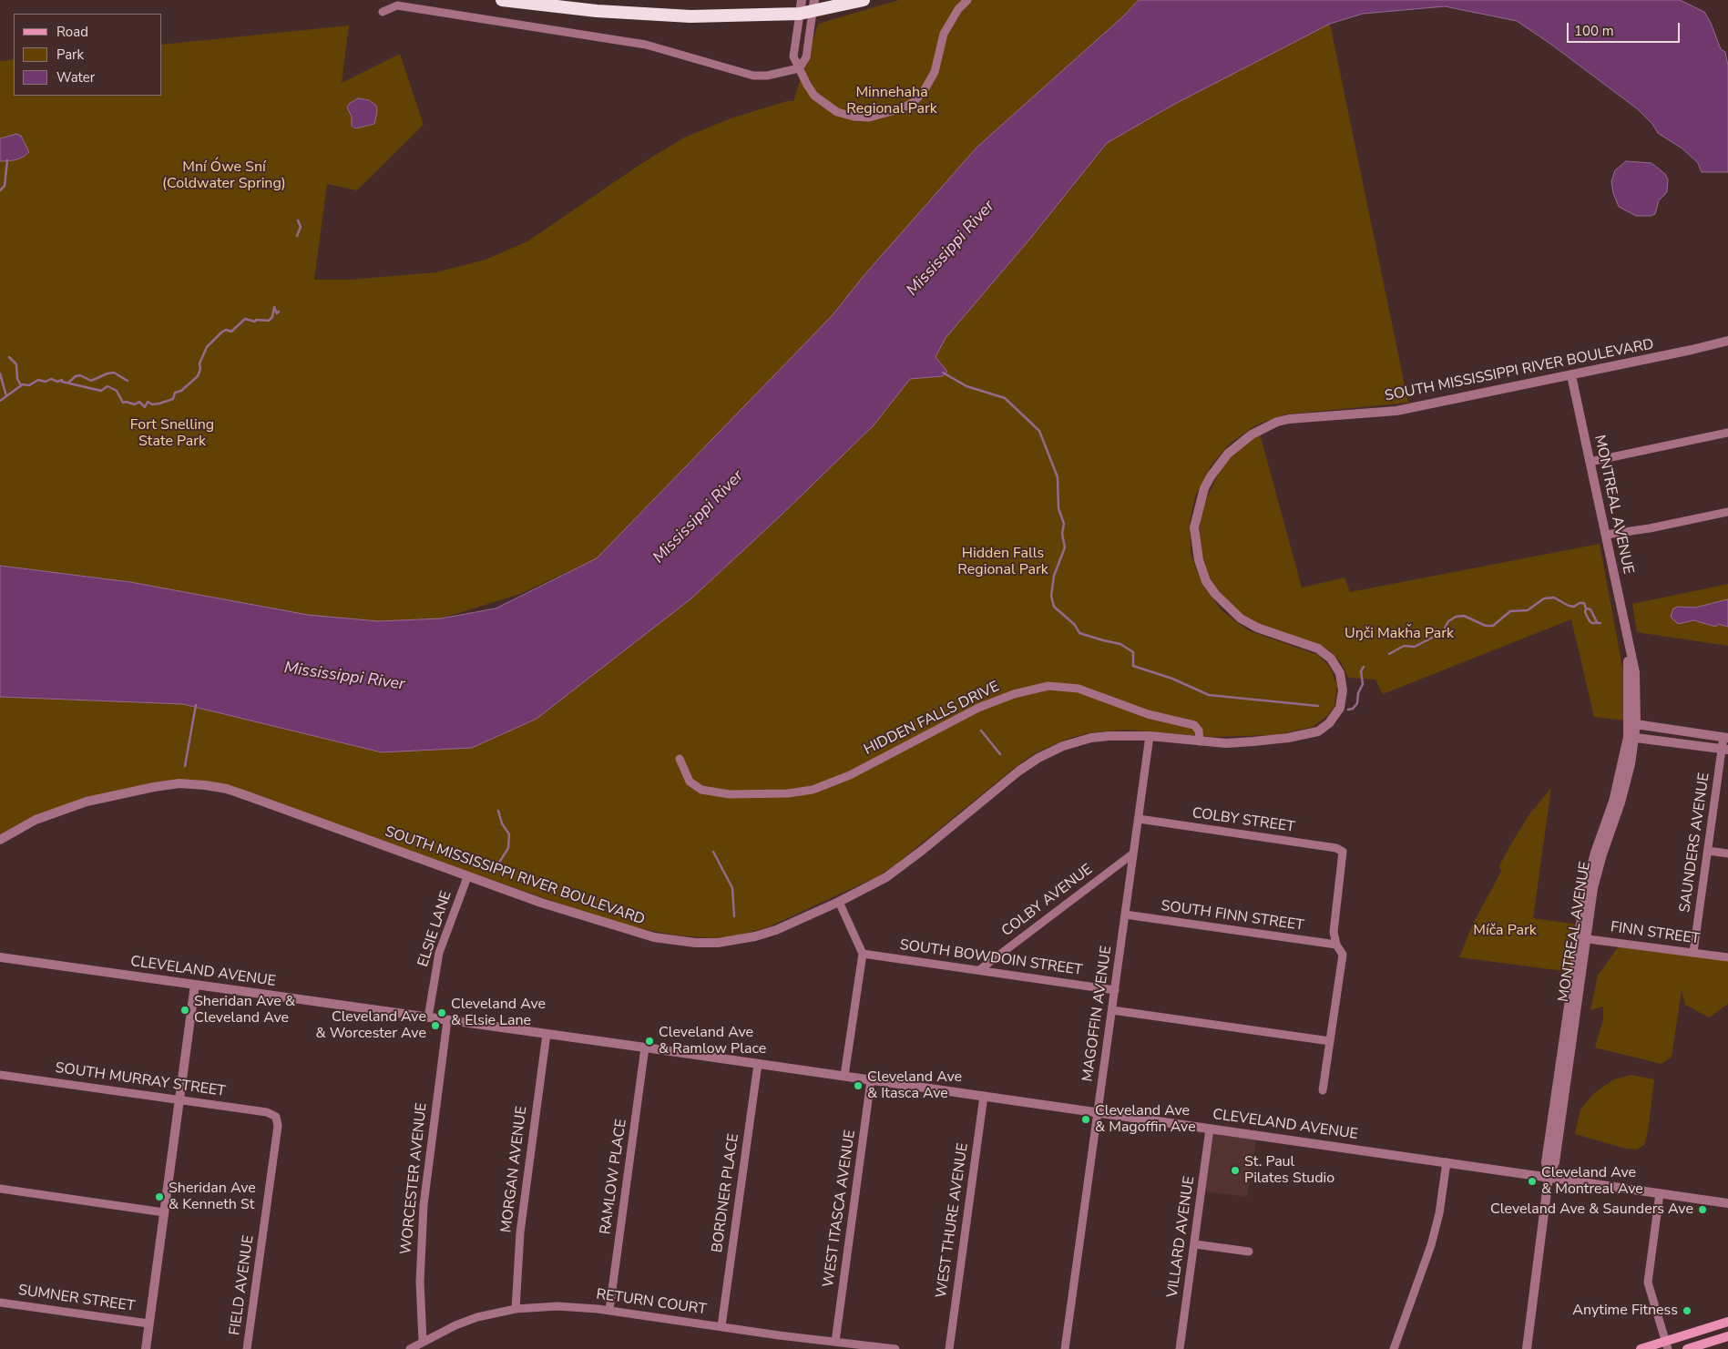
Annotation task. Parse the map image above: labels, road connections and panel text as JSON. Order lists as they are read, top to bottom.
{
  "streets": {
    "street": [
      "SOUTH MISSISSIPPI RIVER BOULEVARD",
      "MONTREAL AVENUE",
      "HIDDEN FALLS DRIVE",
      "COLBY STREET",
      "SAUNDERS AVENUE",
      "COLBY AVENUE",
      "SOUTH FINN STREET",
      "ELSIE LANE",
      "FINN STREET",
      "SOUTH BOWDOIN STREET",
      "CLEVELAND AVENUE",
      "MAGOFFIN AVENUE",
      "SOUTH MURRAY STREET",
      "MORGAN AVENUE",
      "RAMLOW PLACE",
      "WORCESTER AVENUE",
      "BORDNER PLACE",
      "WEST ITASCA AVENUE",
      "WEST THURE AVENUE",
      "VILLARD AVENUE",
      "FIELD AVENUE",
      "SUMNER STREET",
      "RETURN COURT"
    ]
  },
  "crossings": [
    ["SOUTH MISSISSIPPI RIVER BOULEVARD", "MONTREAL AVENUE"],
    ["SOUTH MISSISSIPPI RIVER BOULEVARD", "HIDDEN FALLS DRIVE"],
    ["SOUTH MISSISSIPPI RIVER BOULEVARD", "ELSIE LANE"],
    ["SOUTH MISSISSIPPI RIVER BOULEVARD", "MAGOFFIN AVENUE"],
    ["MONTREAL AVENUE", "FINN STREET"],
    ["MONTREAL AVENUE", "CLEVELAND AVENUE"],
    ["COLBY STREET", "SOUTH FINN STREET"],
    ["COLBY STREET", "MAGOFFIN AVENUE"],
    ["SAUNDERS AVENUE", "FINN STREET"],
    ["COLBY AVENUE", "SOUTH BOWDOIN STREET"],
    ["COLBY AVENUE", "MAGOFFIN AVENUE"],
    ["SOUTH FINN STREET", "MAGOFFIN AVENUE"],
    ["ELSIE LANE", "CLEVELAND AVENUE"],
    ["SOUTH BOWDOIN STREET", "MAGOFFIN AVENUE"],
    ["CLEVELAND AVENUE", "MAGOFFIN AVENUE"],
    ["CLEVELAND AVENUE", "MORGAN AVENUE"],
    ["CLEVELAND AVENUE", "RAMLOW PLACE"],
    ["CLEVELAND AVENUE", "WORCESTER AVENUE"],
    ["CLEVELAND AVENUE", "BORDNER PLACE"],
    ["CLEVELAND AVENUE", "WEST ITASCA AVENUE"],
    ["CLEVELAND AVENUE", "WEST THURE AVENUE"],
    ["CLEVELAND AVENUE", "VILLARD AVENUE"],
    ["SOUTH MURRAY STREET", "FIELD AVENUE"],
    ["MORGAN AVENUE", "RETURN COURT"],
    ["RAMLOW PLACE", "RETURN COURT"],
    ["WORCESTER AVENUE", "RETURN COURT"],
    ["BORDNER PLACE", "RETURN COURT"],
    ["WEST ITASCA AVENUE", "RETURN COURT"]
  ],
  "water": ["Mississippi River"],
  "parks": [
    "Minnehaha Regional Park",
    "Mní Ówe Sní (Coldwater Spring)",
    "Fort Snelling State Park",
    "Hidden Falls Regional Park",
    "Uŋči Makȟa Park",
    "Míča Park"
  ],
  "places": [
    "Sheridan Ave & Cleveland Ave",
    "Cleveland Ave & Elsie Lane",
    "Cleveland Ave & Worcester Ave",
    "Cleveland Ave & Ramlow Place",
    "Cleveland Ave & Itasca Ave",
    "Cleveland Ave & Magoffin Ave",
    "St. Paul Pilates Studio",
    "Cleveland Ave & Montreal Ave",
    "Sheridan Ave & Kenneth St",
    "Cleveland Ave & Saunders Ave",
    "Anytime Fitness"
  ],
  "legend": ["Road", "Park", "Water"],
  "scale_bar": "100 m"
}
